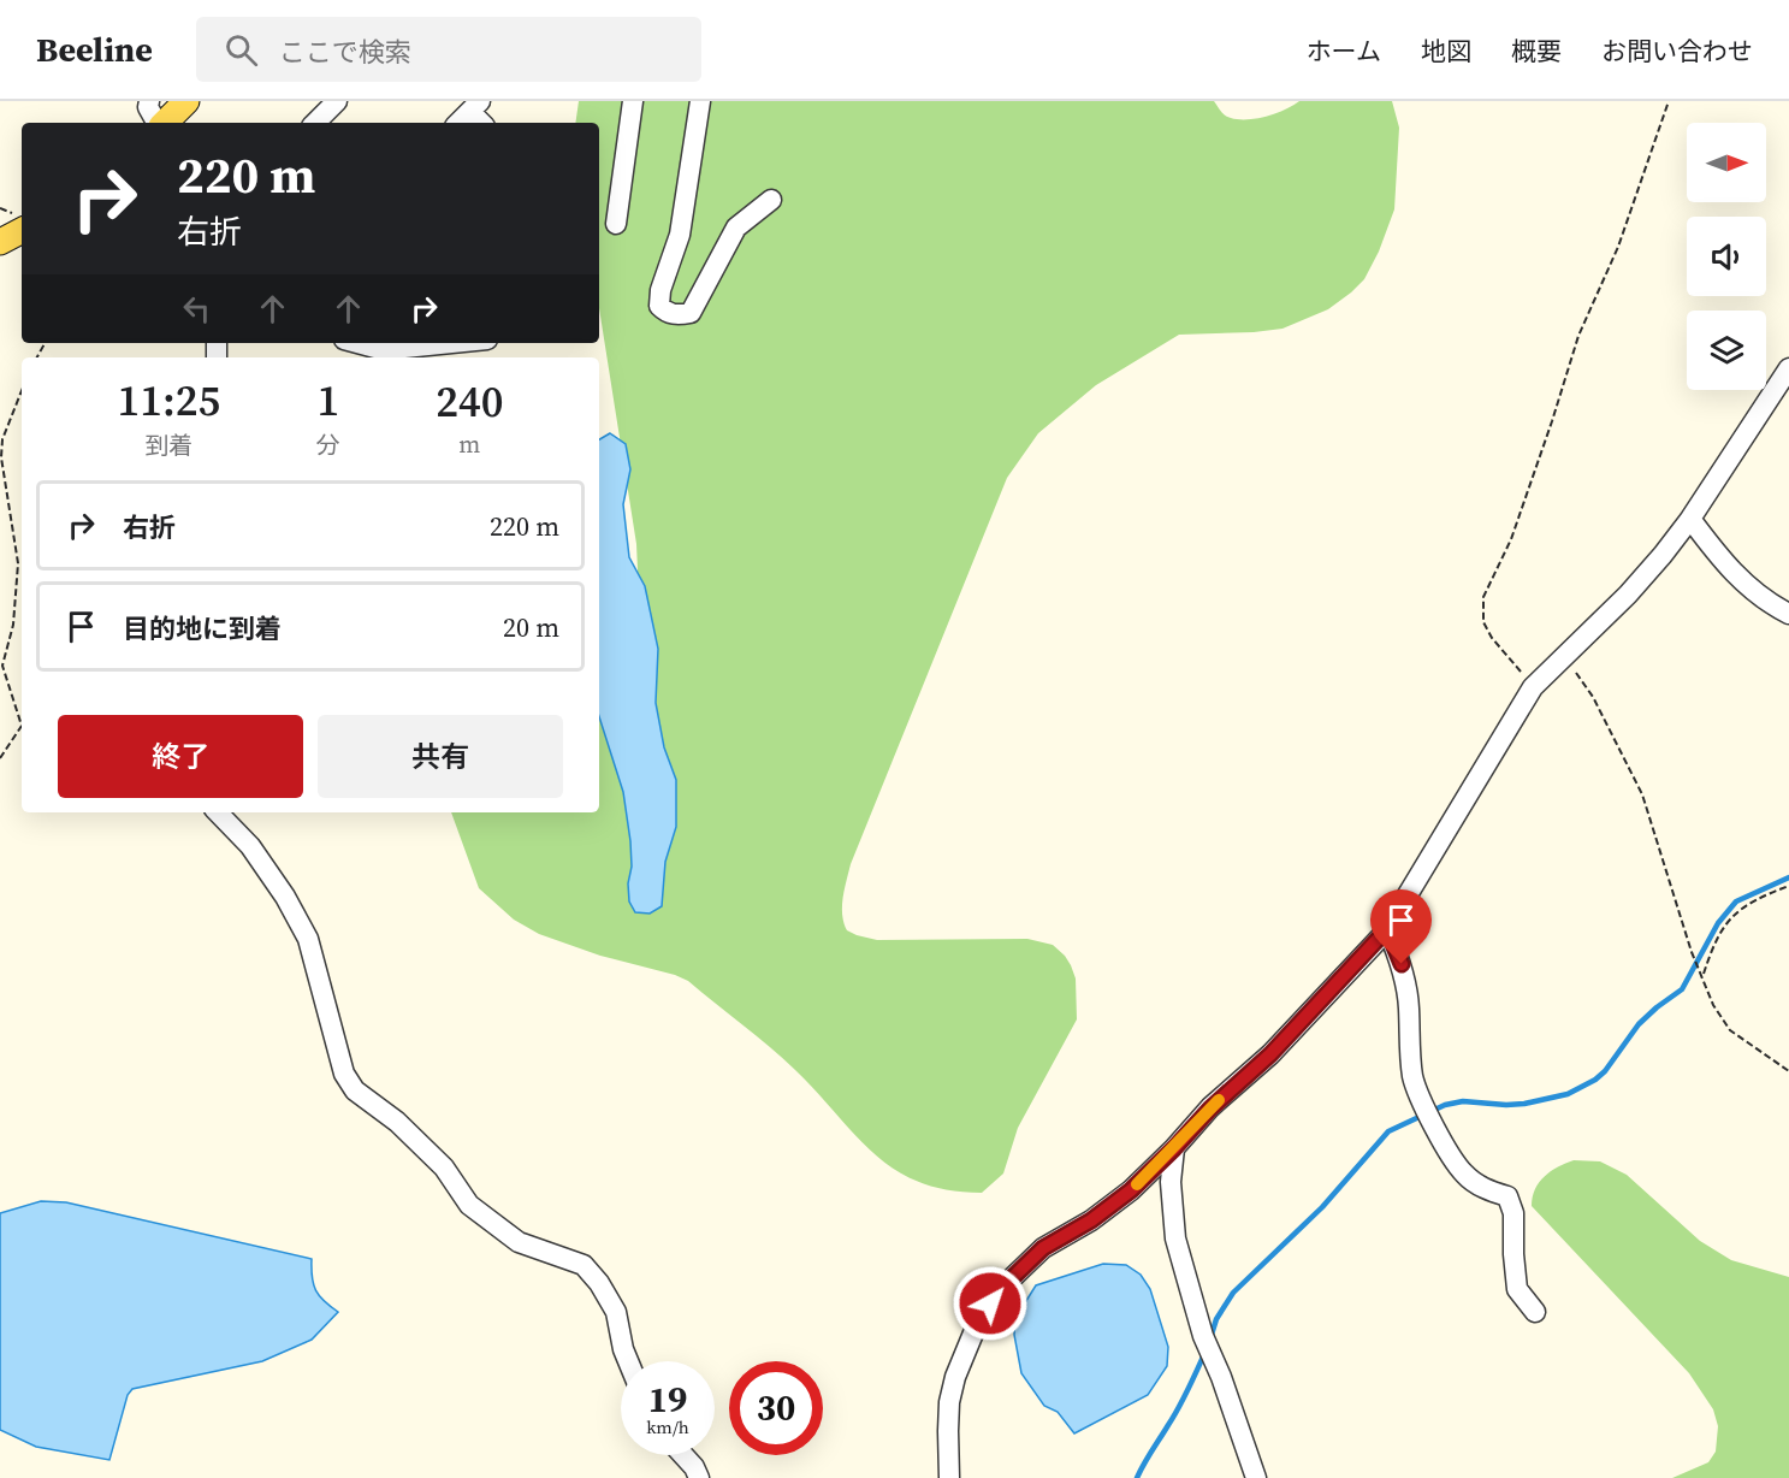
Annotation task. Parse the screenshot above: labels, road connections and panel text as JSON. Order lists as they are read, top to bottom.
{
  "north": "right",
  "page": {
    "header": "Beeline",
    "search": "ここで検索",
    "nav": [
      "ホーム",
      "地図",
      "概要",
      "お問い合わせ"
    ],
    "turn": ["220 m", "右折"],
    "eta": [
      "11:25",
      "到着",
      "1",
      "分",
      "240",
      "m"
    ],
    "list": [
      {
        "name": "右折",
        "value": "220 m"
      },
      {
        "name": "目的地に到着",
        "value": "20 m"
      }
    ],
    "buttons": ["終了", "共有"],
    "speed": "19 km/h",
    "limit": "30"
  }
}
